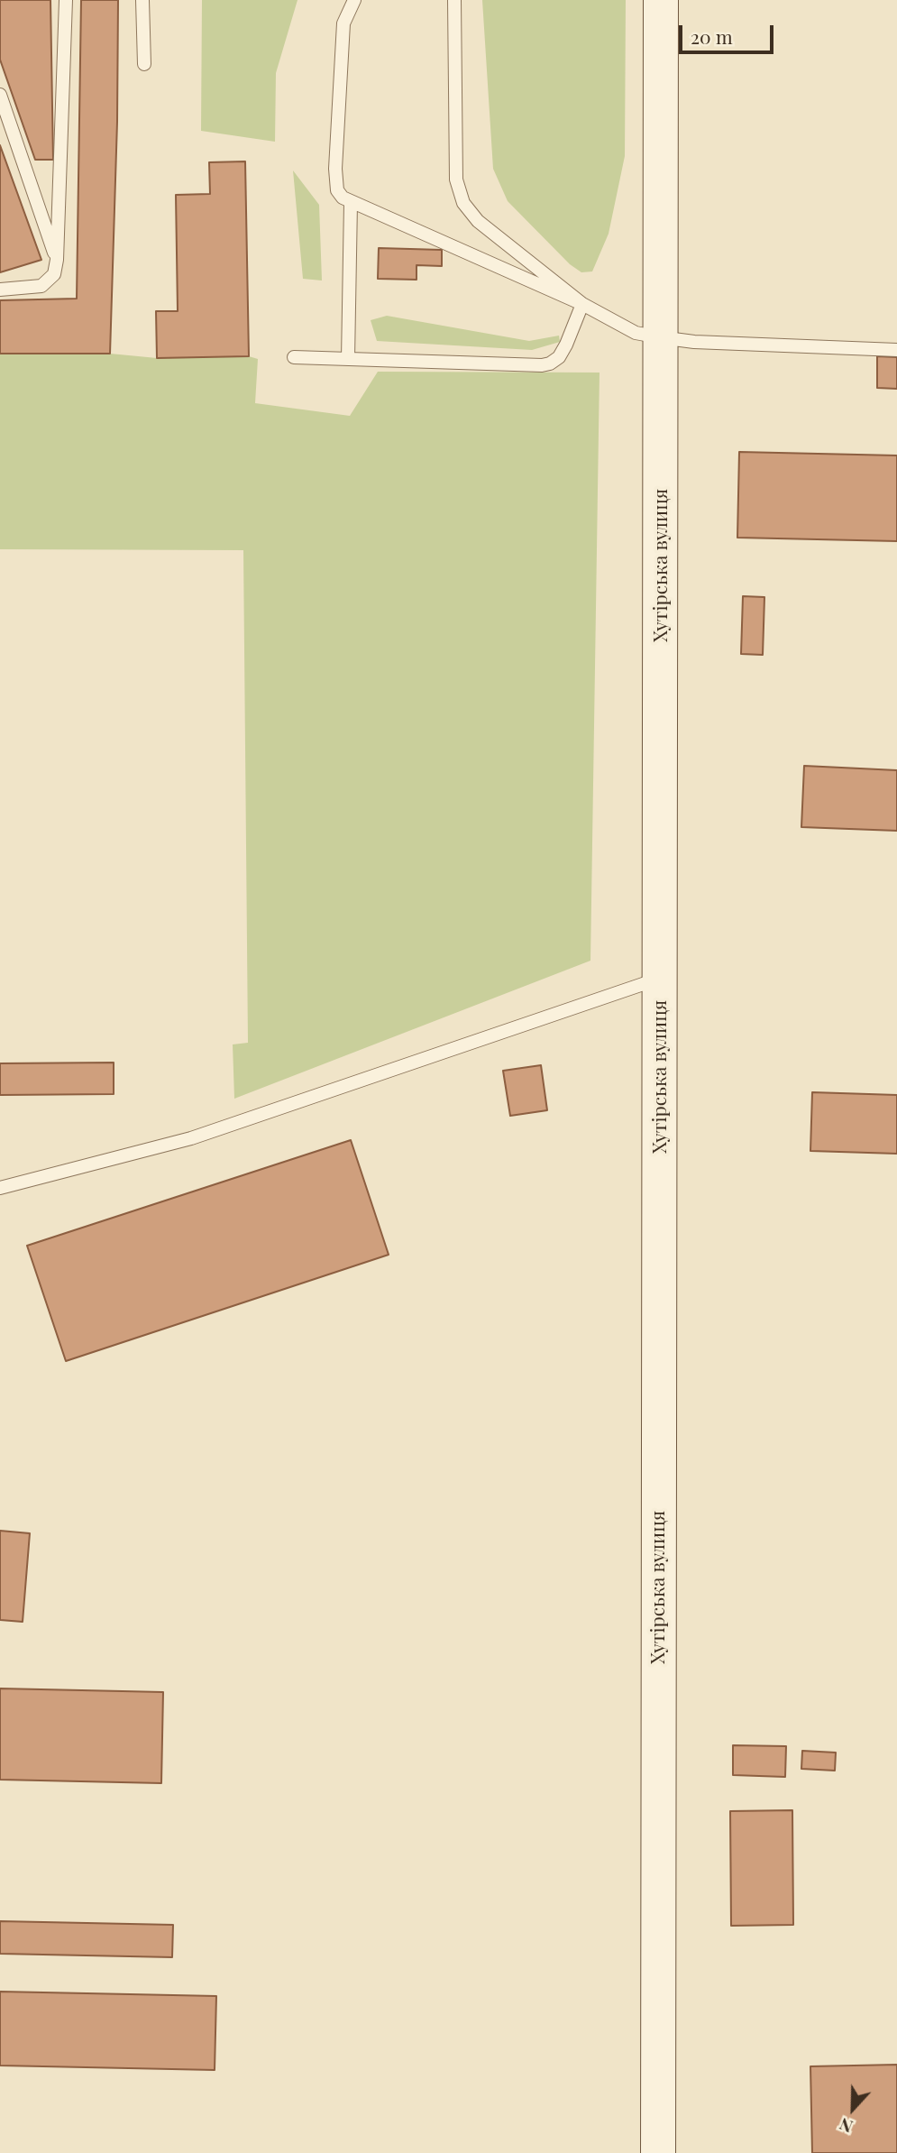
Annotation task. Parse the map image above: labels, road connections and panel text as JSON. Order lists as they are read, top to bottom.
{
  "streets": {
    "main road": ["Хутірська вулиця"]
  },
  "scale_bar": "20 m",
  "north": "bottom"
}
